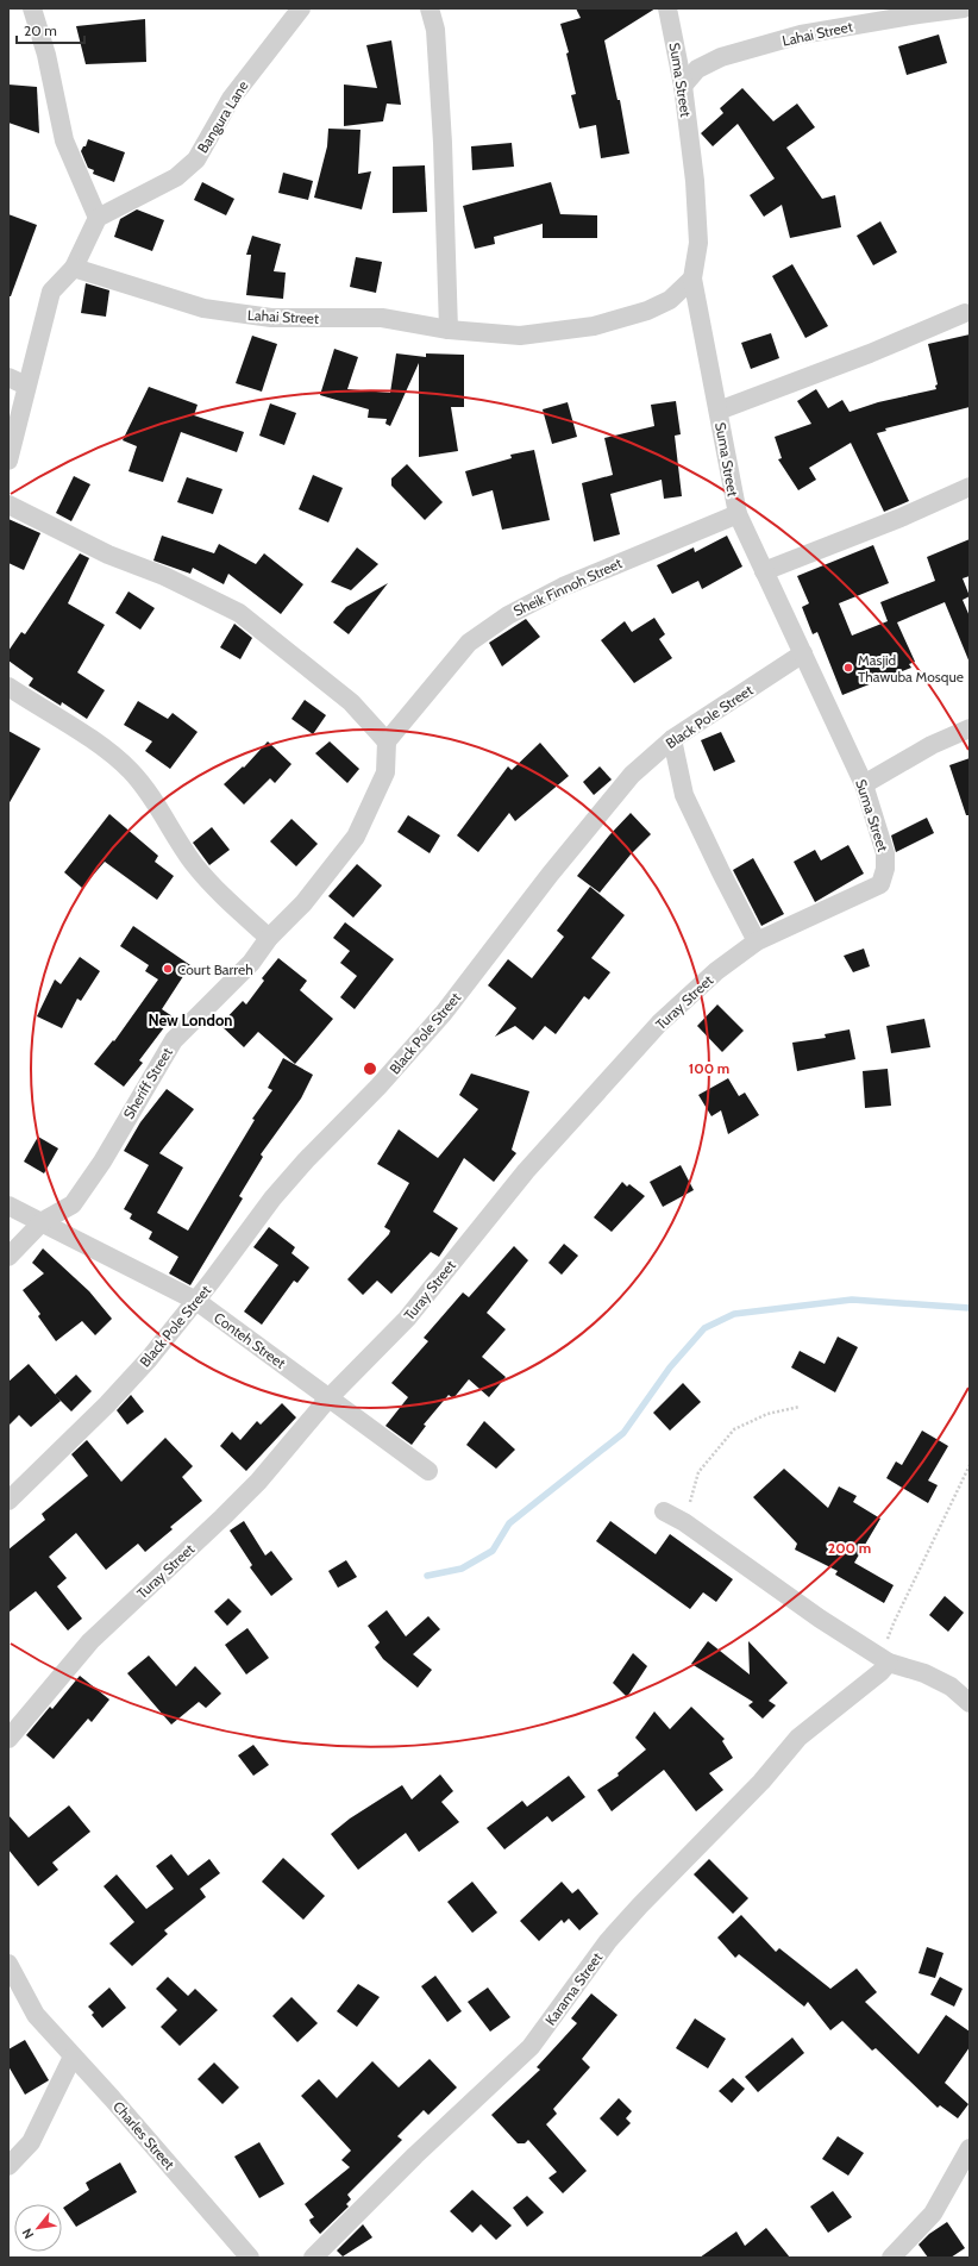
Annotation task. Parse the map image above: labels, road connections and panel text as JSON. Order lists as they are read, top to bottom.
{
  "streets": {
    "street": [
      "Lahai Street",
      "Suma Street",
      "Bangura Lane",
      "Sheik Finnoh Street",
      "Black Pole Street",
      "Turay Street",
      "Sheriff Street",
      "Conteh Street",
      "Karama Street",
      "Charles Street"
    ]
  },
  "crossings": [
    ["Lahai Street", "Suma Street"],
    ["Suma Street", "Sheik Finnoh Street"],
    ["Suma Street", "Black Pole Street"],
    ["Suma Street", "Turay Street"],
    ["Sheik Finnoh Street", "Sheriff Street"],
    ["Black Pole Street", "Conteh Street"],
    ["Turay Street", "Conteh Street"],
    ["Sheriff Street", "Conteh Street"]
  ],
  "districts": ["New London"],
  "places": ["Masjid Thawuba Mosque", "Court Barreh"],
  "scale_bar": "20 m",
  "north": "bottom left",
  "rings": ["100 m", "200 m"]
}
